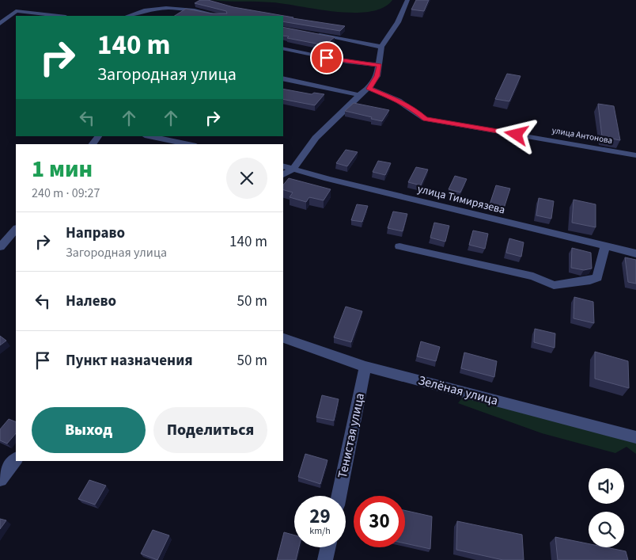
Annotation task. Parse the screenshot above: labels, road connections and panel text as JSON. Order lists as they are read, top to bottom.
{
  "streets": {
    "street": [
      "улица Антонова",
      "улица Тимирязева",
      "Зелёная улица",
      "Тенистая улица"
    ]
  },
  "crossings": [
    ["Зелёная улица", "Тенистая улица"]
  ],
  "page": {
    "turn": ["140 m", "Загородная улица"],
    "heading": ["1 мин", "240 m · 09:27"],
    "list": [
      {
        "name": "Направо",
        "note": "Загородная улица",
        "value": "140 m"
      },
      {
        "name": "Налево",
        "value": "50 m"
      },
      {
        "name": "Пункт назначения",
        "value": "50 m"
      }
    ],
    "buttons": ["Выход", "Поделиться"],
    "speed": "29 km/h",
    "limit": "30"
  }
}
